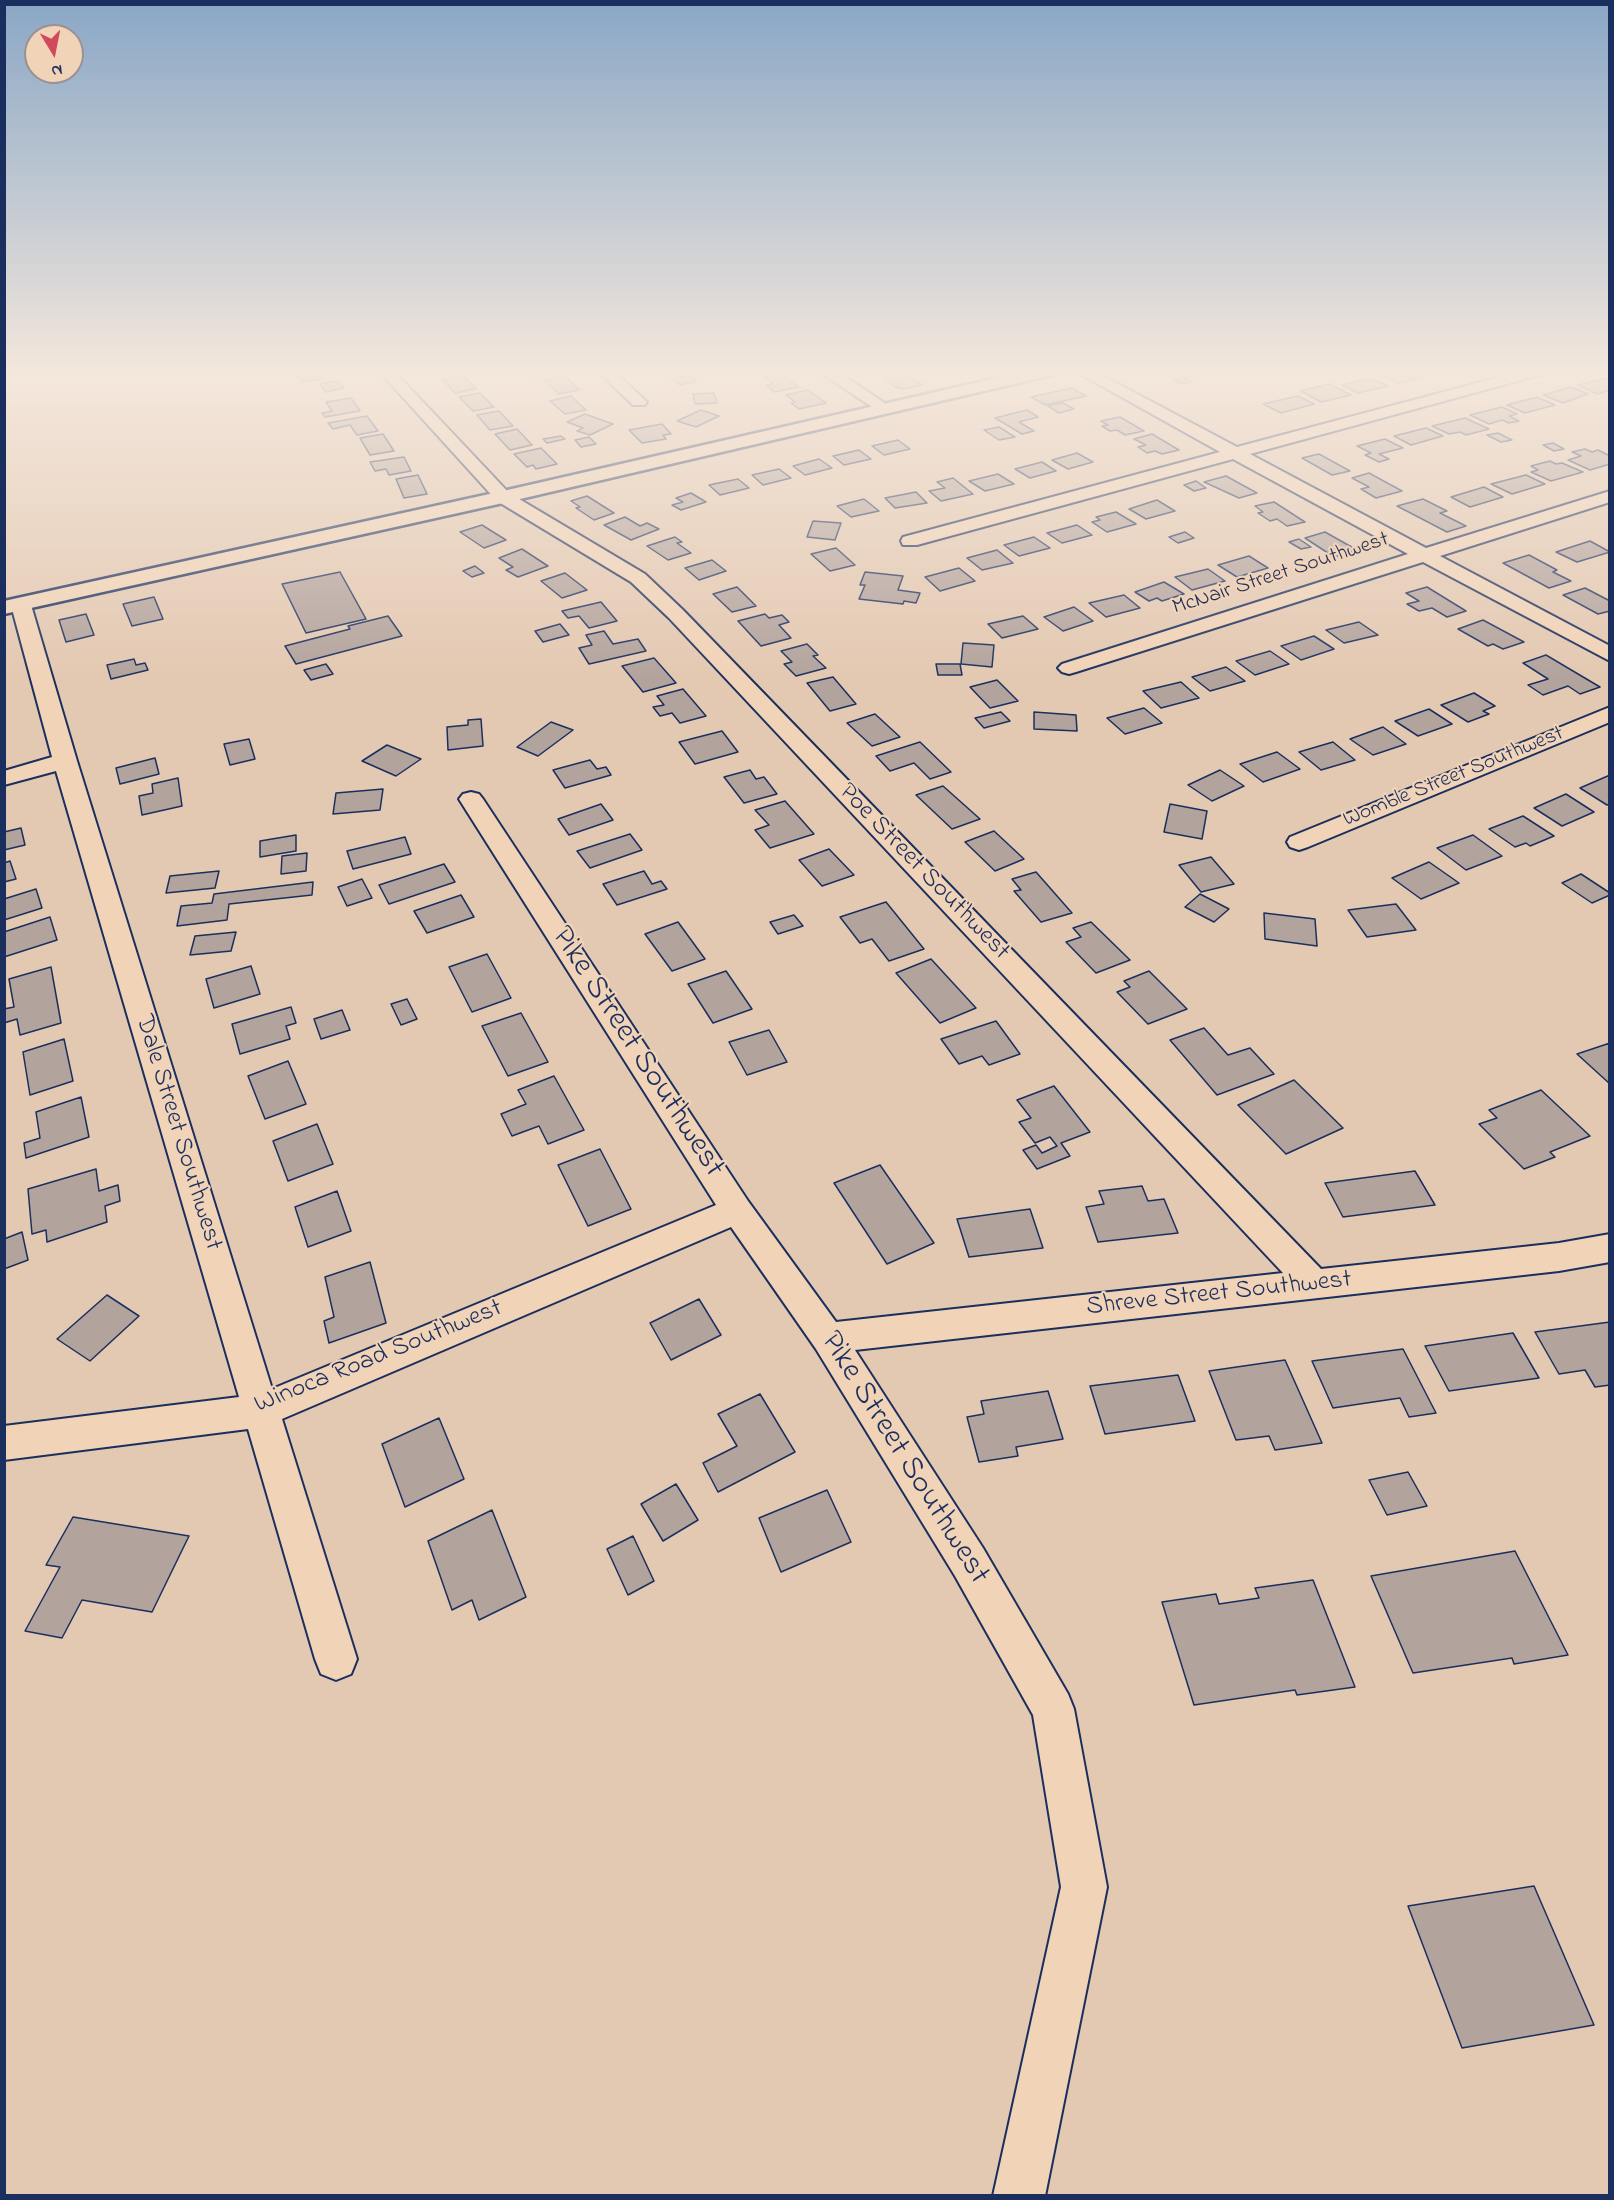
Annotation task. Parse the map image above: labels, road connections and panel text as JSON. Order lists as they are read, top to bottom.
{
  "streets": {
    "street": [
      "McNair Street Southwest",
      "Womble Street Southwest",
      "Poe Street Southwest",
      "Pike Street Southwest",
      "Dale Street Southwest",
      "Shreve Street Southwest",
      "Winoca Road Southwest"
    ]
  },
  "crossings": [
    ["Poe Street Southwest", "Shreve Street Southwest"],
    ["Pike Street Southwest", "Shreve Street Southwest"],
    ["Pike Street Southwest", "Winoca Road Southwest"],
    ["Dale Street Southwest", "Winoca Road Southwest"]
  ],
  "north": "bottom"
}
